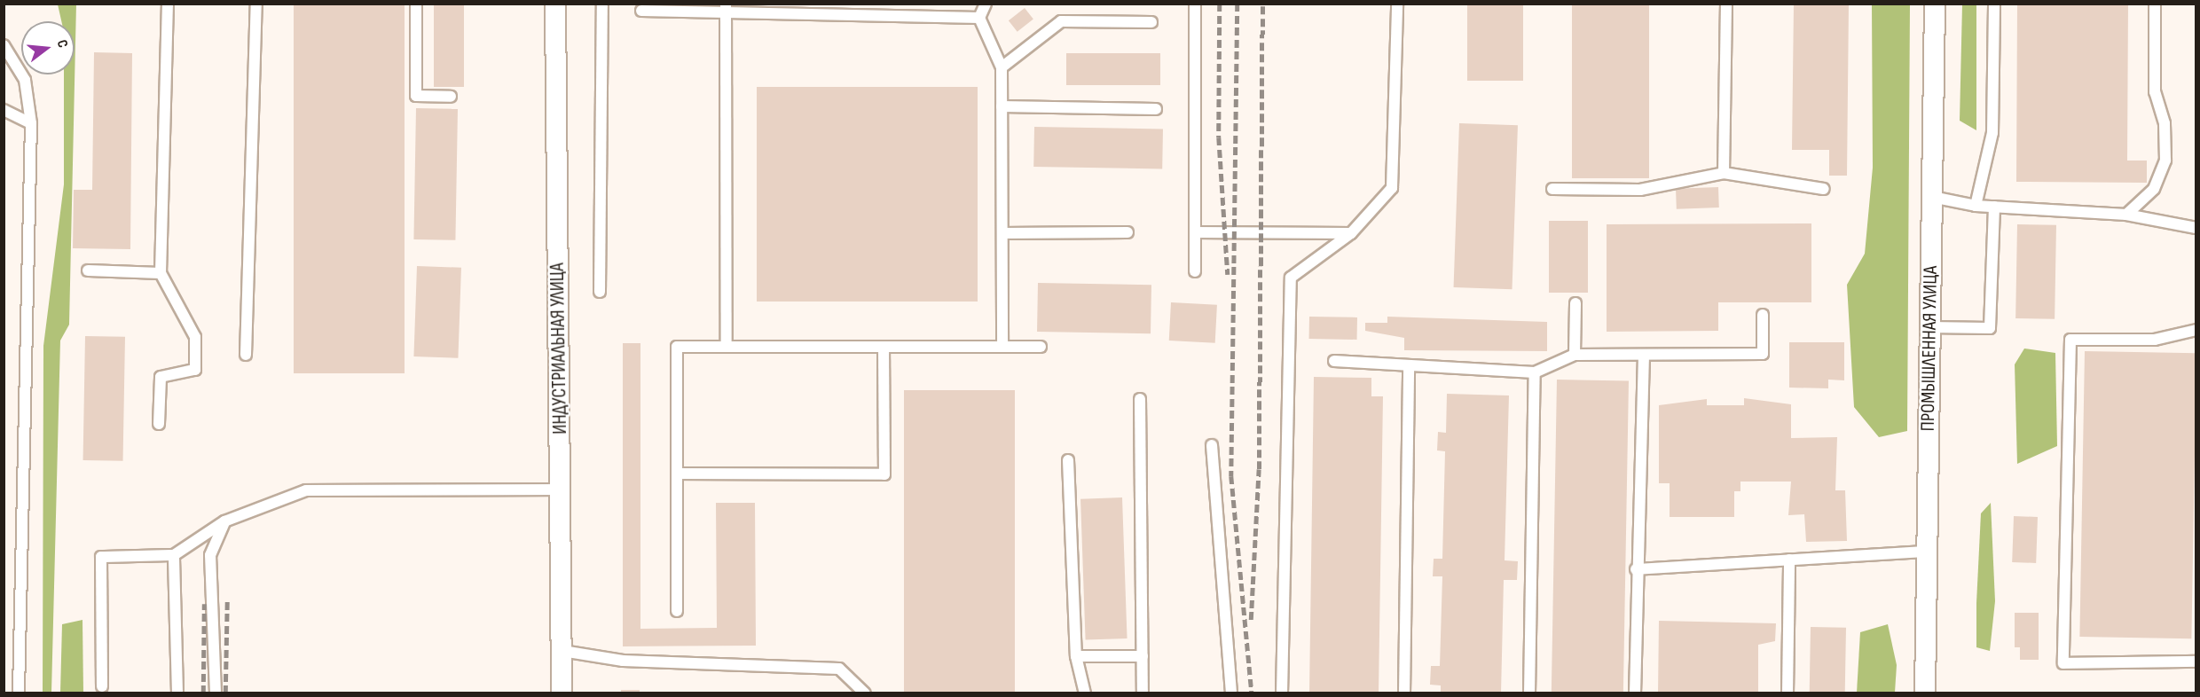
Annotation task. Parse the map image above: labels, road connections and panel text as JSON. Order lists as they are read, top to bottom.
{
  "streets": {
    "street": ["ИНДУСТРИАЛЬНАЯ УЛИЦА", "ПРОМЫШЛЕННАЯ УЛИЦА"]
  },
  "north": "right"
}
